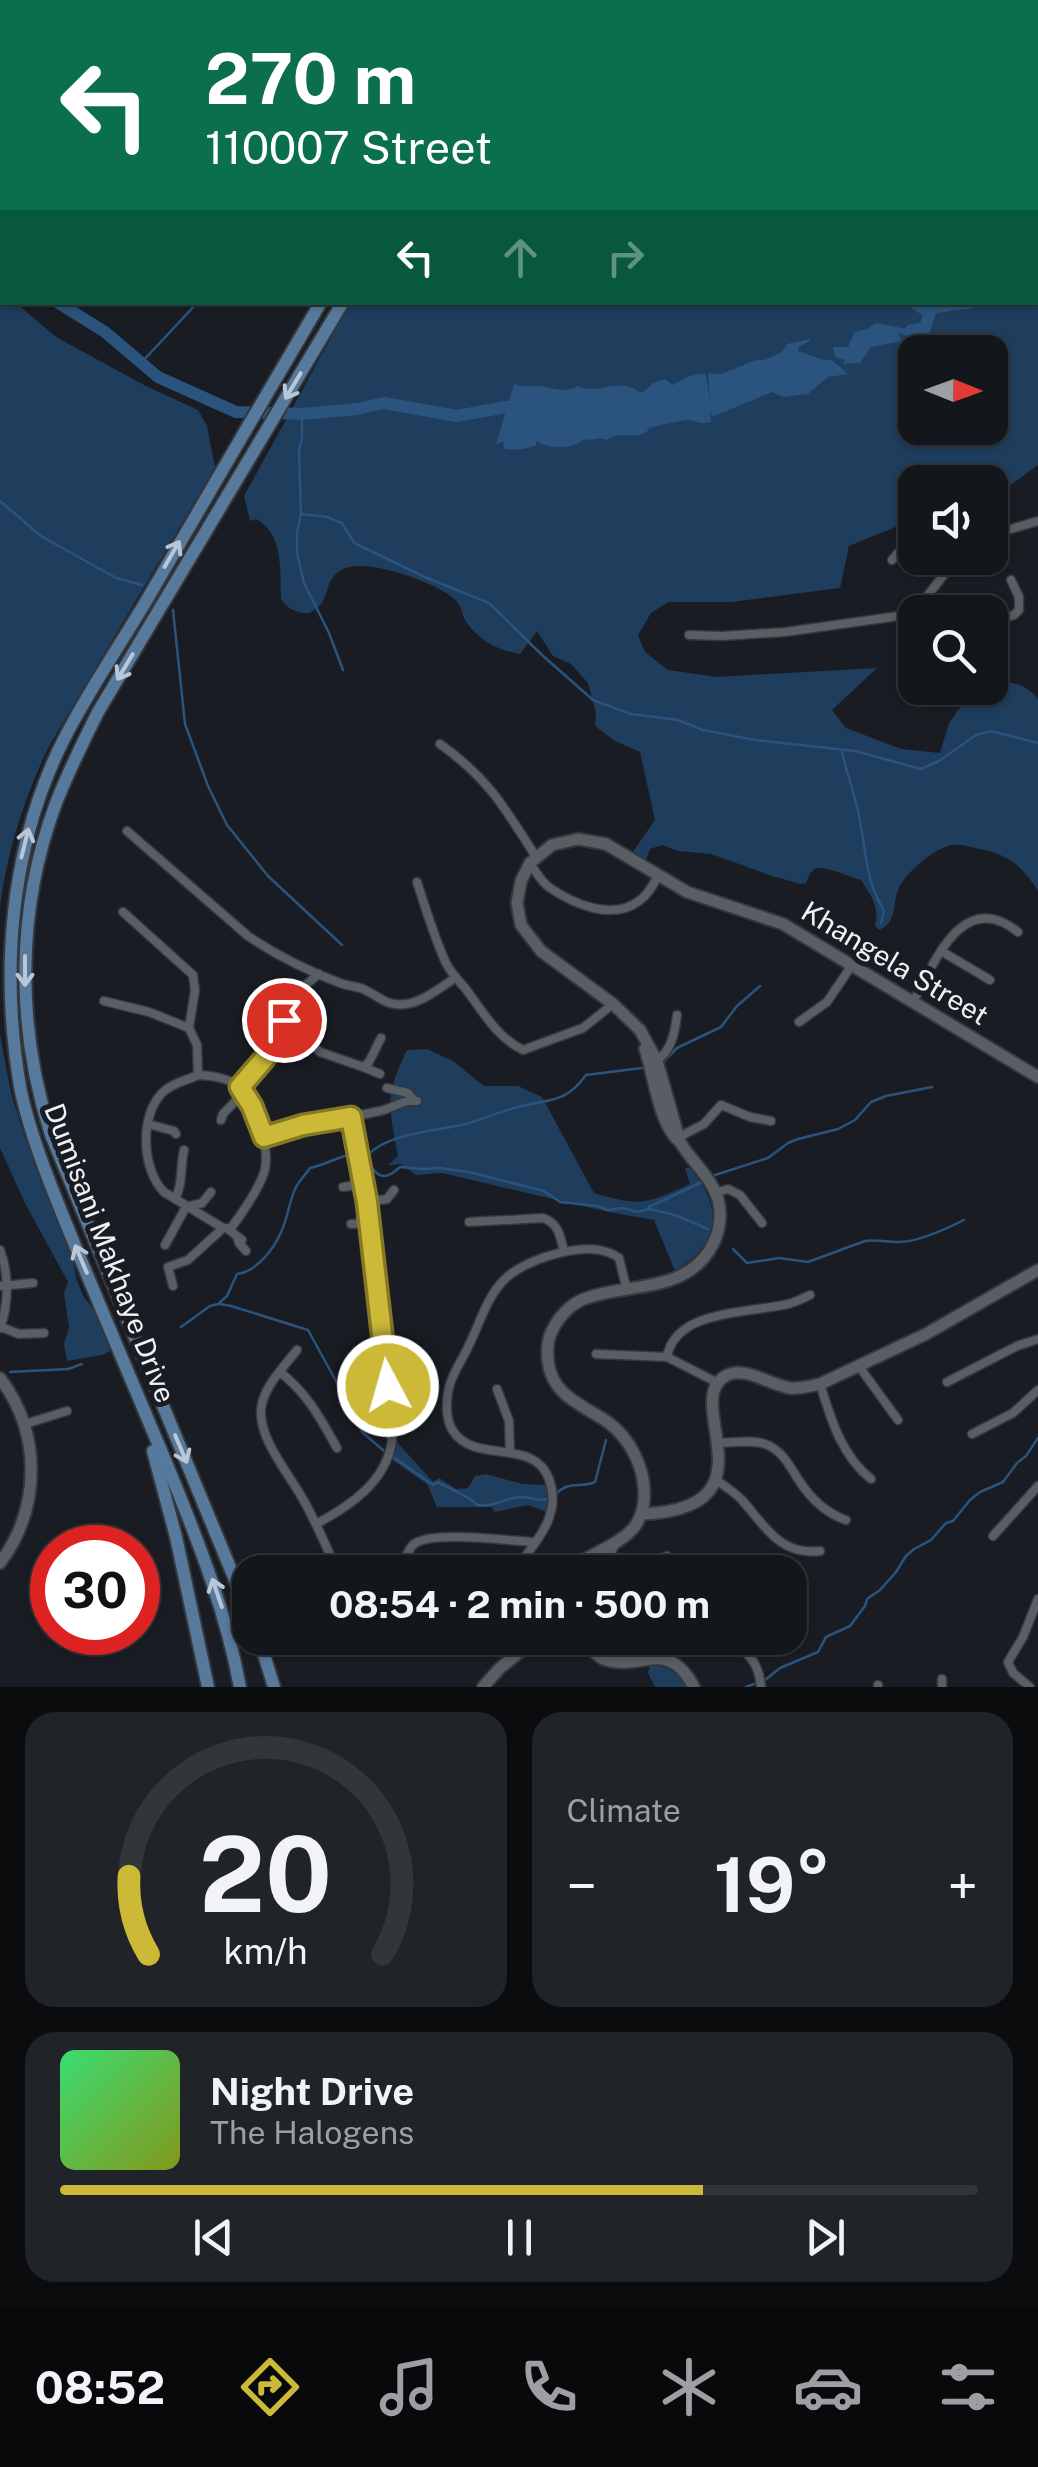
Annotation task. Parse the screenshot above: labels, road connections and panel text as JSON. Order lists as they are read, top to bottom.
{
  "streets": {
    "main road": ["Dumisani Makhaye Drive"],
    "street": ["Khangela Street"]
  },
  "north": "right",
  "page": {
    "turn": ["270 m", "110007 Street"],
    "limit": "30",
    "trip": "08:54 · 2 min · 500 m",
    "tile": "Climate",
    "heat": ["−", "19°", "+"],
    "song": ["Night Drive", "The Halogens"],
    "tabs": "08:52",
    "gauge": ["20", "km/h"]
  }
}
